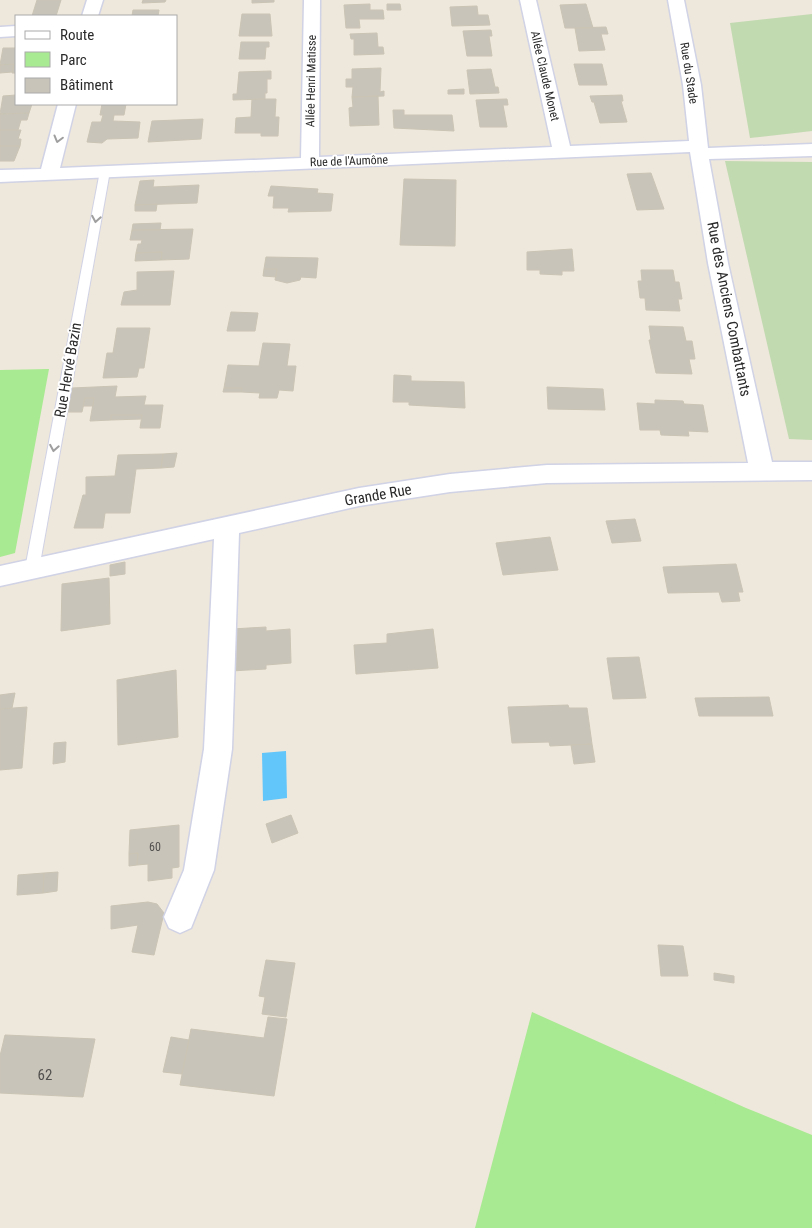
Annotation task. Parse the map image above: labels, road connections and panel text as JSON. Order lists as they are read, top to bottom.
{
  "streets": {
    "street": [
      "Rue du Stade",
      "Allée Claude Monet",
      "Allée Henri Matisse",
      "Rue de l'Aumône",
      "Rue des Anciens Combattants",
      "Grande Rue"
    ],
    "lane": ["Rue Hervé Bazin"]
  },
  "crossings": [
    ["Rue du Stade", "Rue de l'Aumône"],
    ["Rue du Stade", "Rue des Anciens Combattants"],
    ["Allée Claude Monet", "Rue de l'Aumône"],
    ["Allée Henri Matisse", "Rue de l'Aumône"],
    ["Rue de l'Aumône", "Rue des Anciens Combattants"],
    ["Rue de l'Aumône", "Rue Hervé Bazin"],
    ["Rue des Anciens Combattants", "Grande Rue"],
    ["Rue Hervé Bazin", "Grande Rue"]
  ],
  "one_way": ["Rue Hervé Bazin"],
  "house_numbers": ["60", "62"],
  "legend": ["Route", "Parc", "Bâtiment"]
}
